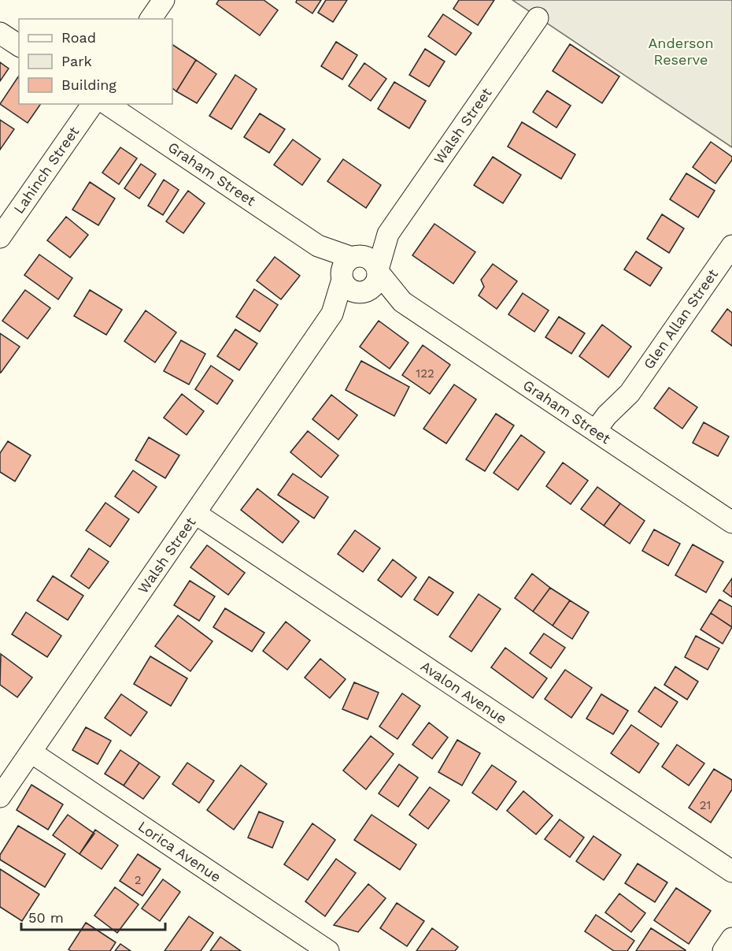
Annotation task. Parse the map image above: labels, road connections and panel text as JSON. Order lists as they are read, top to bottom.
{
  "streets": {
    "street": [
      "Walsh Street",
      "Lahinch Street",
      "Graham Street",
      "Glen Allan Street",
      "Avalon Avenue",
      "Lorica Avenue"
    ]
  },
  "crossings": [
    ["Walsh Street", "Graham Street"],
    ["Walsh Street", "Avalon Avenue"],
    ["Walsh Street", "Lorica Avenue"],
    ["Graham Street", "Glen Allan Street"]
  ],
  "parks": ["Anderson Reserve"],
  "house_numbers": ["122", "21", "2"],
  "legend": ["Road", "Park", "Building"],
  "scale_bar": "50 m"
}
